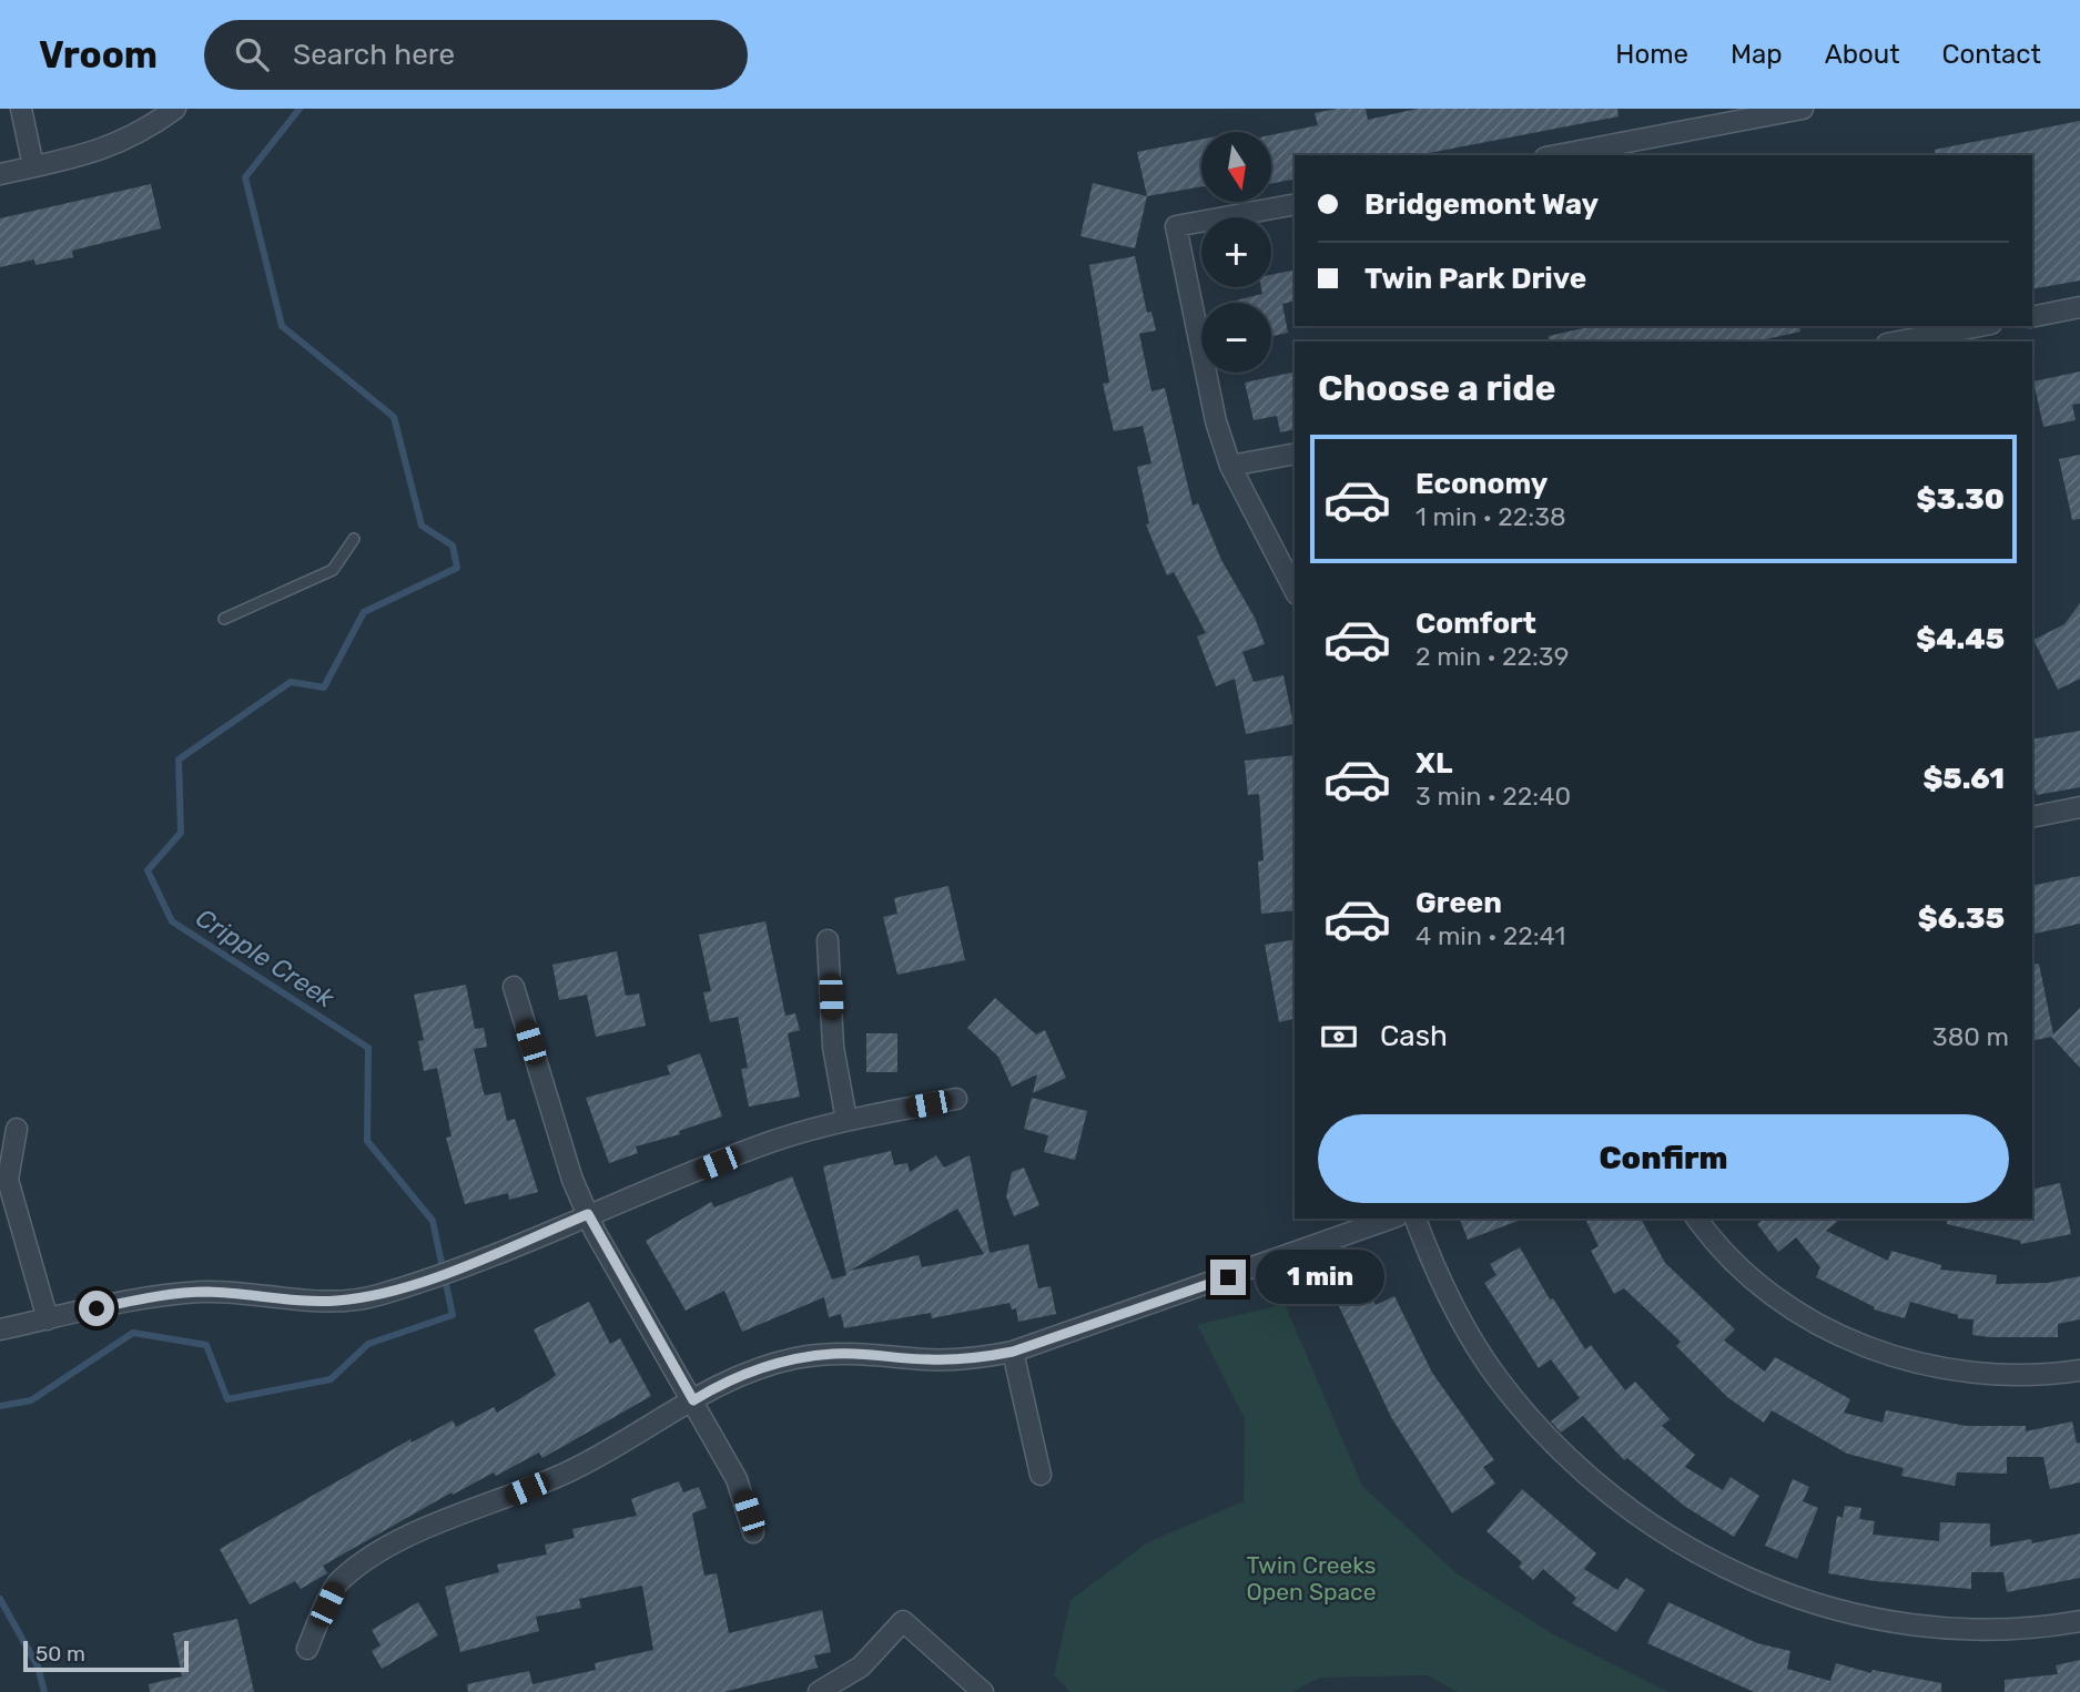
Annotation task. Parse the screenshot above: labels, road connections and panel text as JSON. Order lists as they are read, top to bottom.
{
  "water": ["Cripple Creek"],
  "parks": ["Twin Creeks Open Space"],
  "scale_bar": "50 m",
  "north": "bottom",
  "page": {
    "header": "Vroom",
    "search": "Search here",
    "nav": [
      "Home",
      "Map",
      "About",
      "Contact"
    ],
    "map_buttons": ["+", "−"],
    "banner": ["Bridgemont Way", "Twin Park Drive"],
    "heading": "Choose a ride",
    "list": [
      {
        "name": "Economy",
        "note": "1 min · 22:38",
        "value": "$3.30"
      },
      {
        "name": "Comfort",
        "note": "2 min · 22:39",
        "value": "$4.45"
      },
      {
        "name": "XL",
        "note": "3 min · 22:40",
        "value": "$5.61"
      },
      {
        "name": "Green",
        "note": "4 min · 22:41",
        "value": "$6.35"
      }
    ],
    "pay": ["Cash", "380 m"],
    "buttons": "Confirm",
    "bubble": "1 min",
    "scale": "50 m"
  }
}
